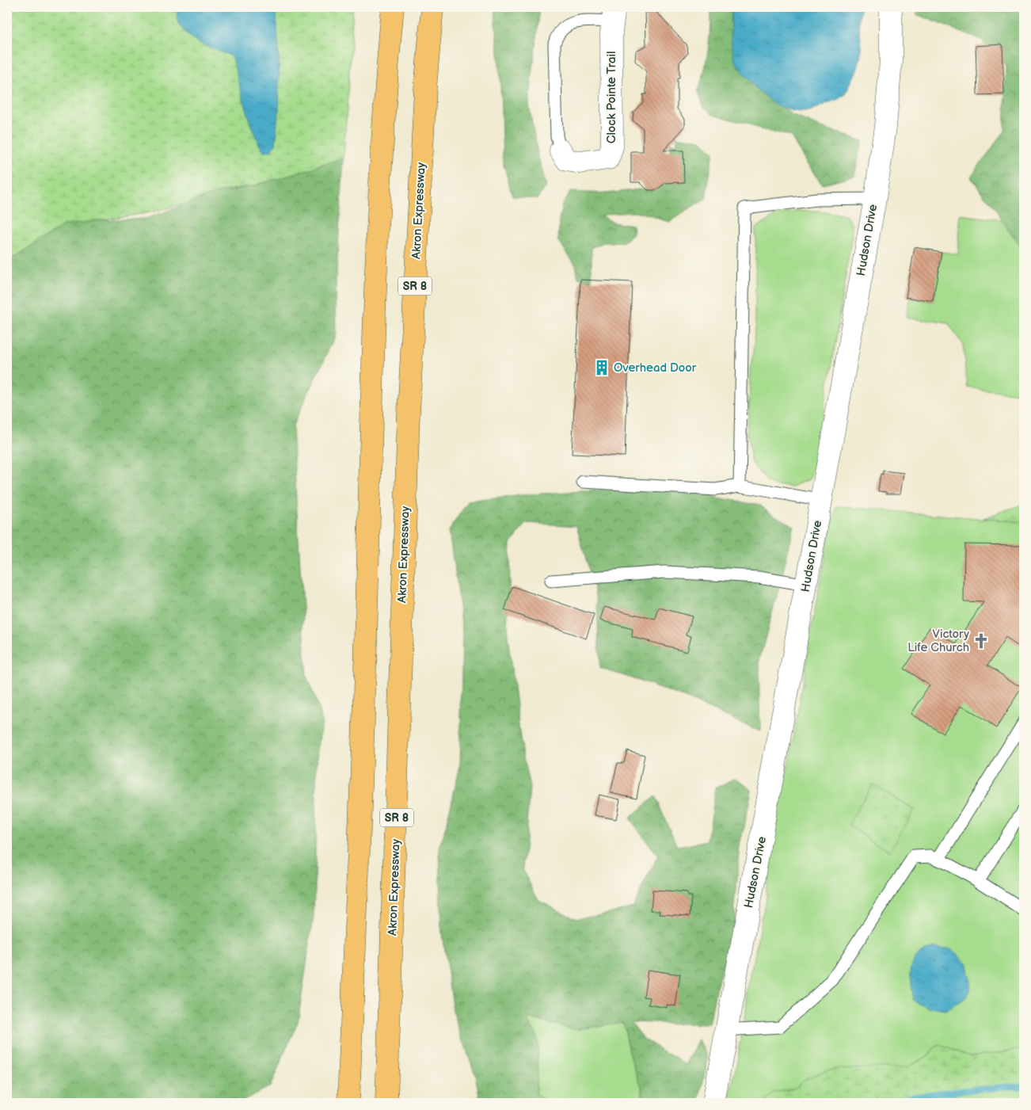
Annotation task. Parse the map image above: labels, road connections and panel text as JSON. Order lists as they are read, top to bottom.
{
  "streets": {
    "highway": ["Akron Expressway", "SR 8"],
    "street": ["Clock Pointe Trail", "Hudson Drive"]
  },
  "places": {
    "building": ["Overhead Door"],
    "church": ["Victory Life Church"]
  }
}
